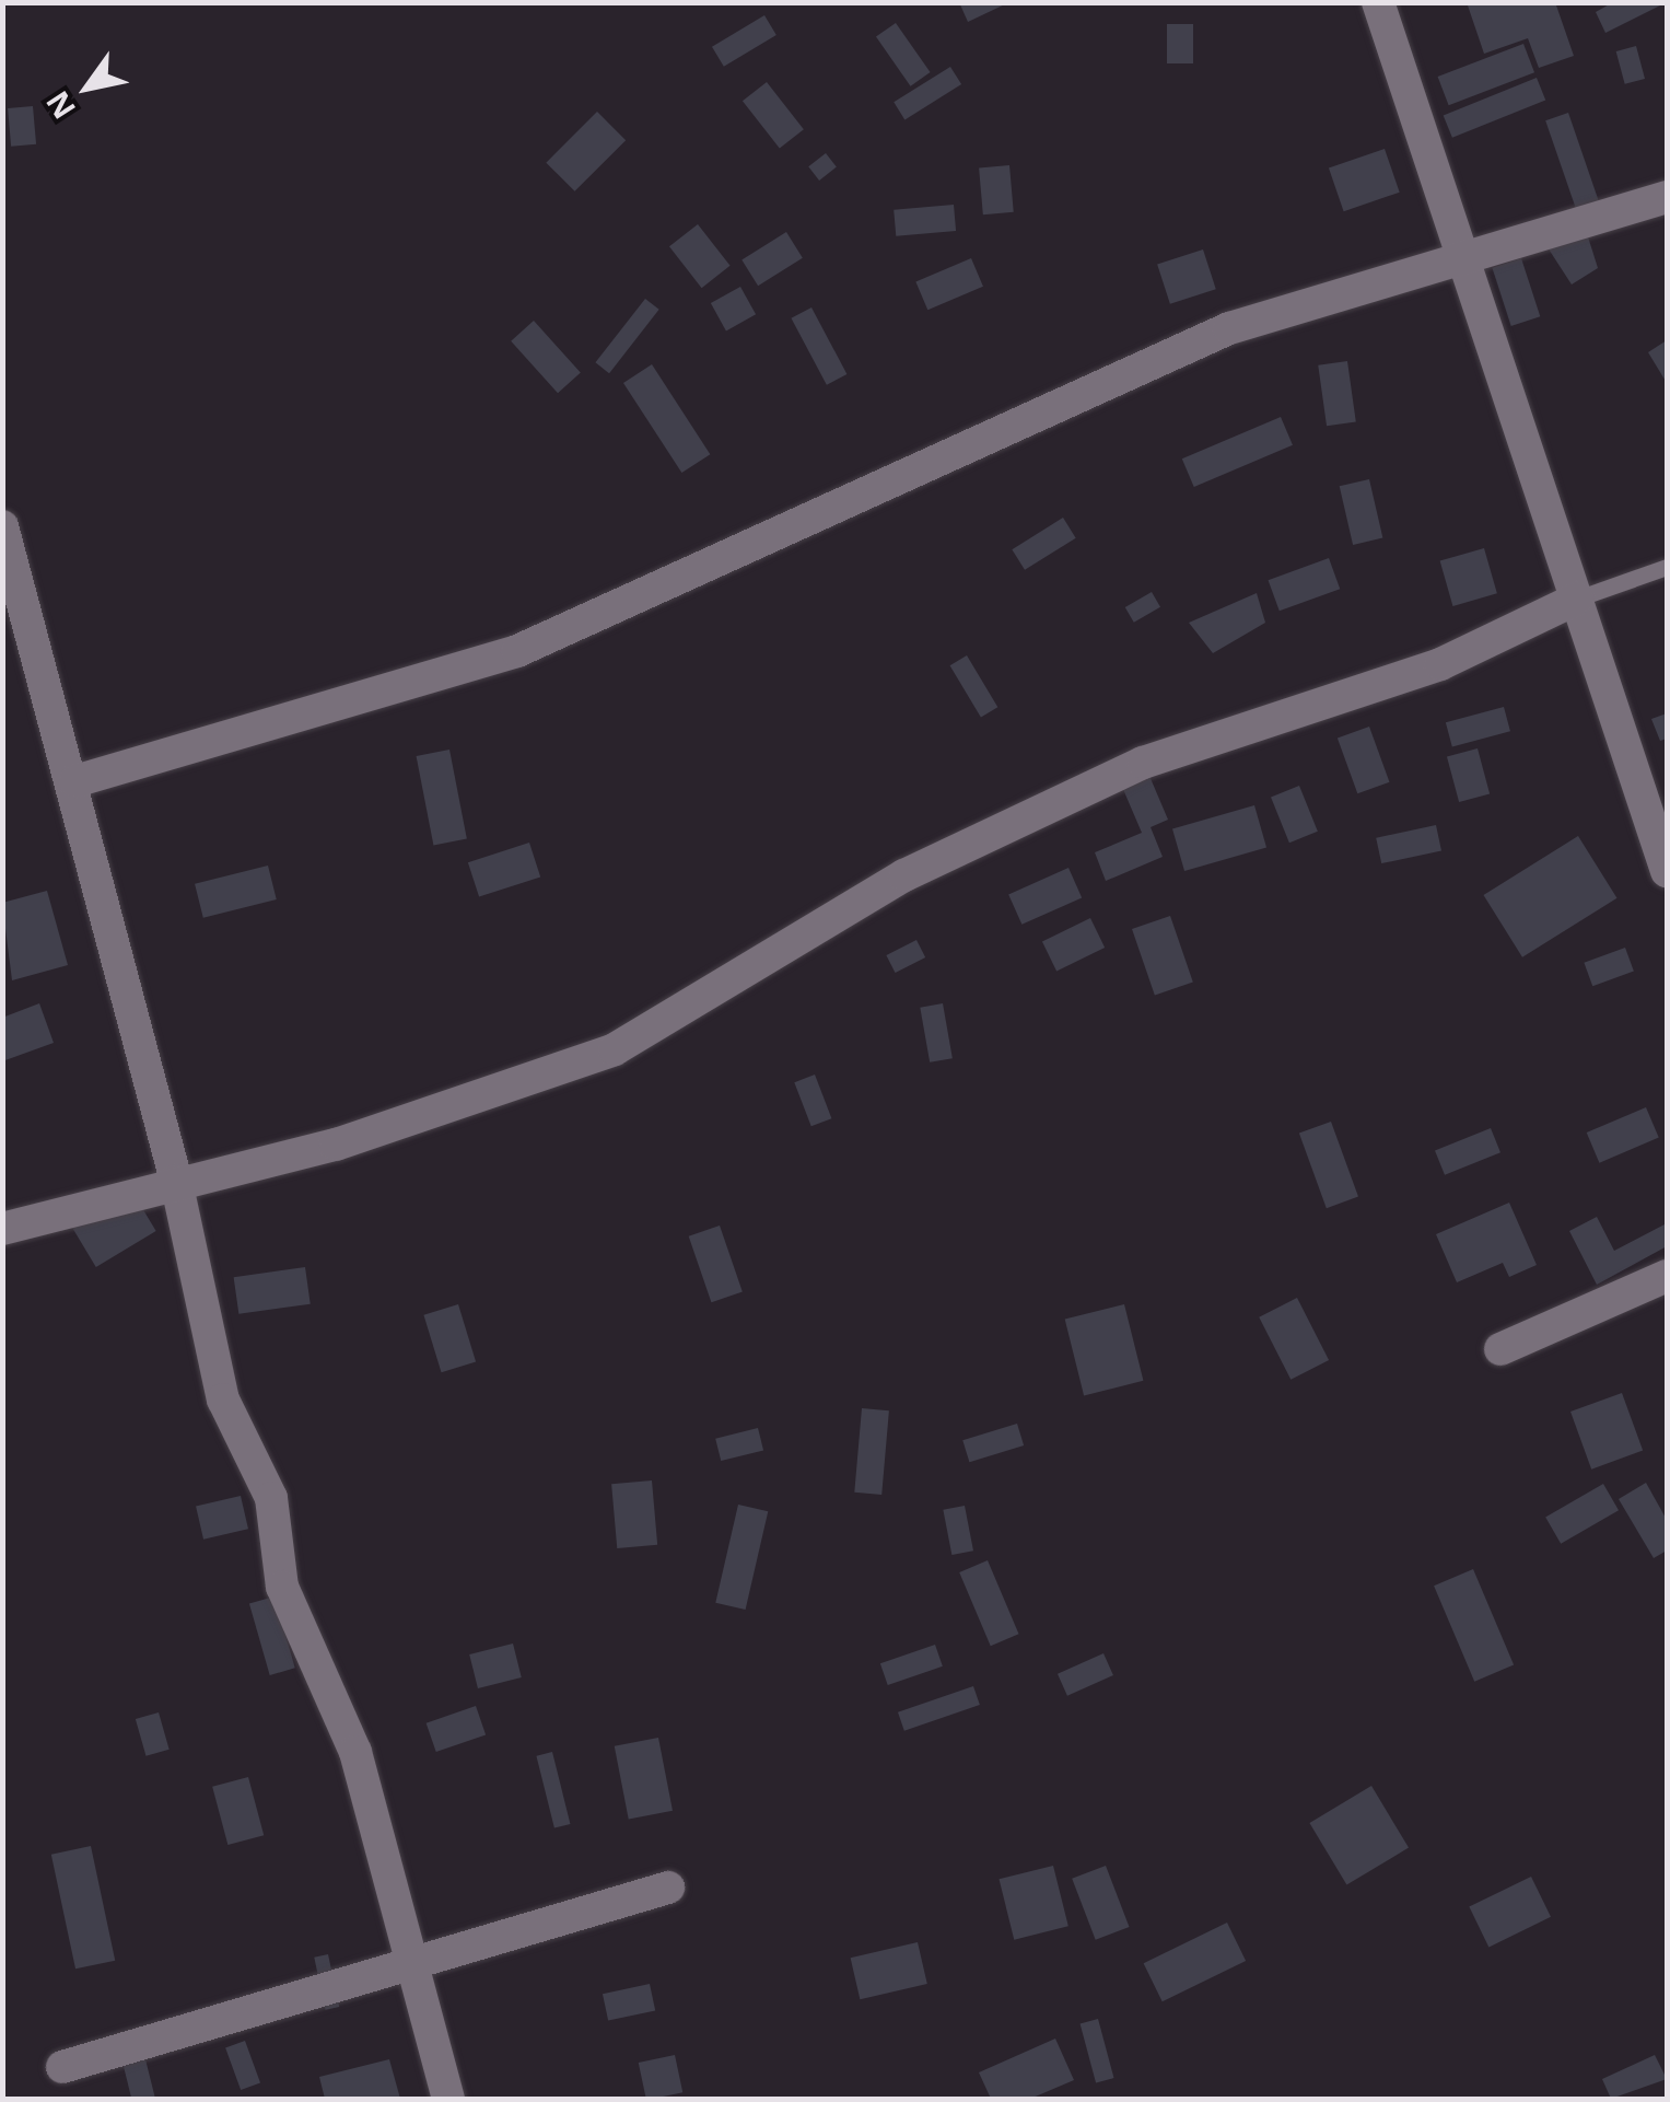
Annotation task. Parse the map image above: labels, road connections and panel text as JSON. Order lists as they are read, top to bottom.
{
  "north": "bottom left"
}
